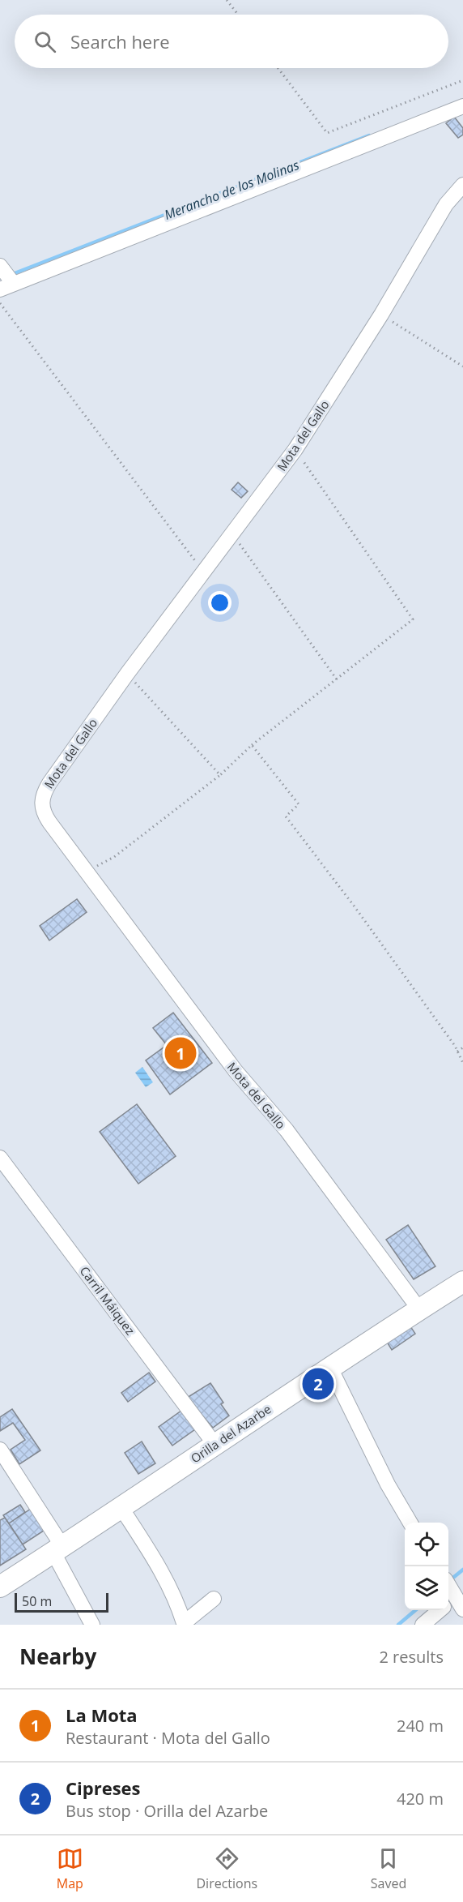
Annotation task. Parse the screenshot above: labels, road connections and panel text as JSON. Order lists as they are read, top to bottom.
{
  "streets": {
    "main road": ["Orilla del Azarbe"],
    "street": ["Mota del Gallo", "Carril Máiquez"]
  },
  "crossings": [
    ["Mota del Gallo", "Orilla del Azarbe"],
    ["Carril Máiquez", "Orilla del Azarbe"]
  ],
  "water": ["Merancho de los Molinas"],
  "scale_bar": "50 m",
  "page": {
    "search": "Search here",
    "pins": ["1", "2"],
    "scale": "50 m",
    "heading": ["Nearby", "2 results"],
    "list": [
      {
        "mark": "1",
        "name": "La Mota",
        "note": "Restaurant · Mota del Gallo",
        "value": "240 m"
      },
      {
        "mark": "2",
        "name": "Cipreses",
        "note": "Bus stop · Orilla del Azarbe",
        "value": "420 m"
      }
    ],
    "nav": ["Map", "Directions", "Saved"]
  }
}
